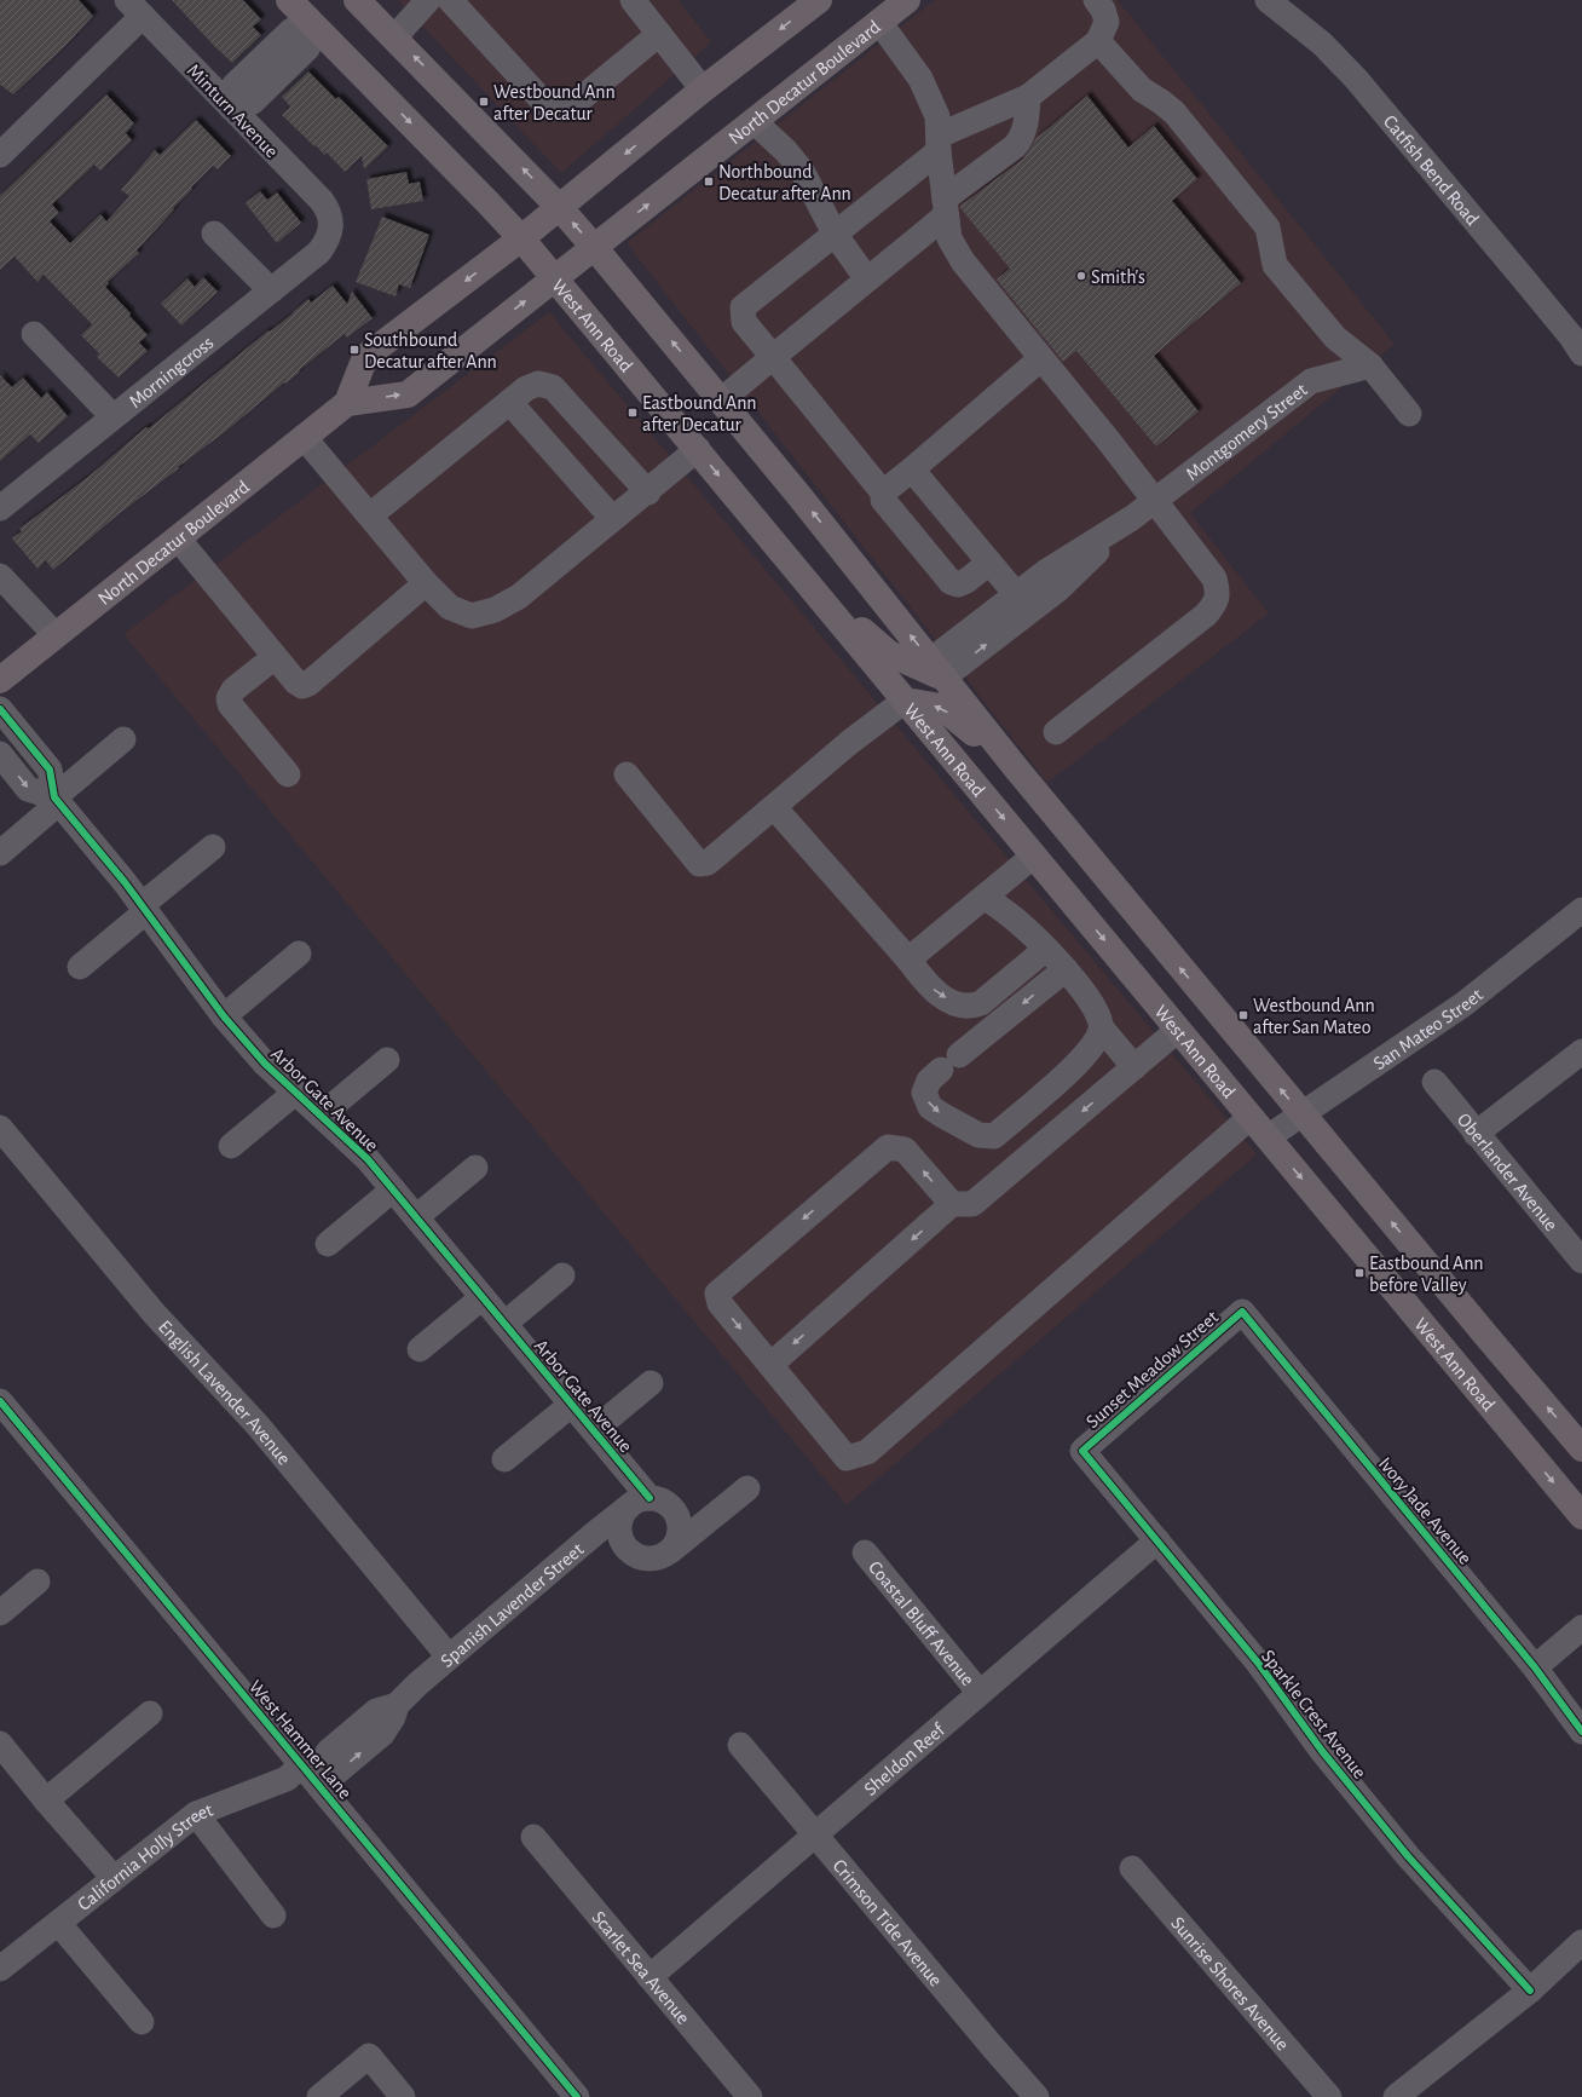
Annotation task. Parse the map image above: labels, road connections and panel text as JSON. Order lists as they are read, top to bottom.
{
  "streets": {
    "main road": ["North Decatur Boulevard", "West Ann Road"],
    "street": [
      "Minturn Avenue",
      "Catfish Bend Road",
      "Morningcross",
      "Montgomery Street",
      "San Mateo Street",
      "Arbor Gate Avenue",
      "Oberlander Avenue",
      "Sunset Meadow Street",
      "English Lavender Avenue",
      "Ivory Jade Avenue",
      "Spanish Lavender Street",
      "Coastal Bluff Avenue",
      "Sparkle Crest Avenue",
      "West Hammer Lane",
      "Sheldon Reef",
      "California Holly Street",
      "Crimson Tide Avenue",
      "Scarlet Sea Avenue",
      "Sunrise Shores Avenue"
    ]
  },
  "crossings": [
    ["North Decatur Boulevard", "West Ann Road"],
    ["Minturn Avenue", "Morningcross"],
    ["West Ann Road", "San Mateo Street"],
    ["Arbor Gate Avenue", "Spanish Lavender Street"],
    ["Sunset Meadow Street", "Ivory Jade Avenue"],
    ["Sunset Meadow Street", "Sparkle Crest Avenue"],
    ["English Lavender Avenue", "Spanish Lavender Street"],
    ["Spanish Lavender Street", "West Hammer Lane"],
    ["Spanish Lavender Street", "California Holly Street"],
    ["Coastal Bluff Avenue", "Sheldon Reef"],
    ["Sparkle Crest Avenue", "Sheldon Reef"],
    ["West Hammer Lane", "California Holly Street"],
    ["Sheldon Reef", "Crimson Tide Avenue"],
    ["Sheldon Reef", "Scarlet Sea Avenue"]
  ],
  "places": {
    "transit": [
      "Westbound Ann after Decatur",
      "Northbound Decatur after Ann",
      "Southbound Decatur after Ann",
      "Eastbound Ann after Decatur",
      "Westbound Ann after San Mateo",
      "Eastbound Ann before Valley"
    ],
    "other": ["Smith's"]
  }
}
